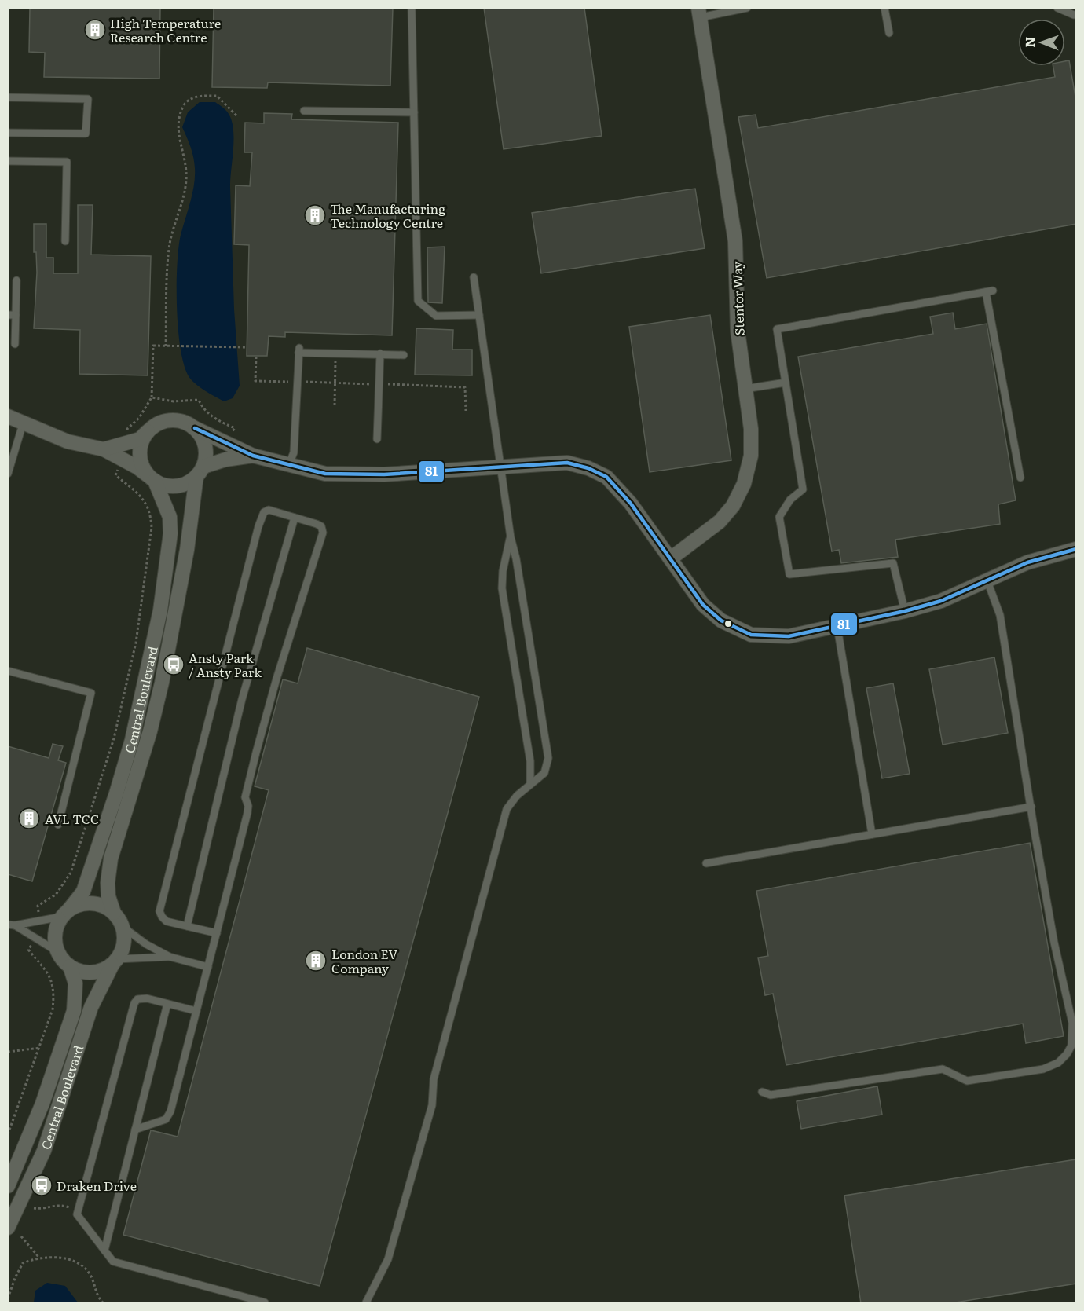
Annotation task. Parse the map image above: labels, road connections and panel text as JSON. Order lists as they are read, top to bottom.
{
  "streets": {
    "street": ["Stentor Way", "Central Boulevard"]
  },
  "places": {
    "building": [
      "High Temperature Research Centre",
      "The Manufacturing Technology Centre",
      "AVL TCC",
      "London EV Company"
    ],
    "bus stop": ["Ansty Park / Ansty Park", "Draken Drive"]
  },
  "lines": ["transit line 81"],
  "north": "left"
}
